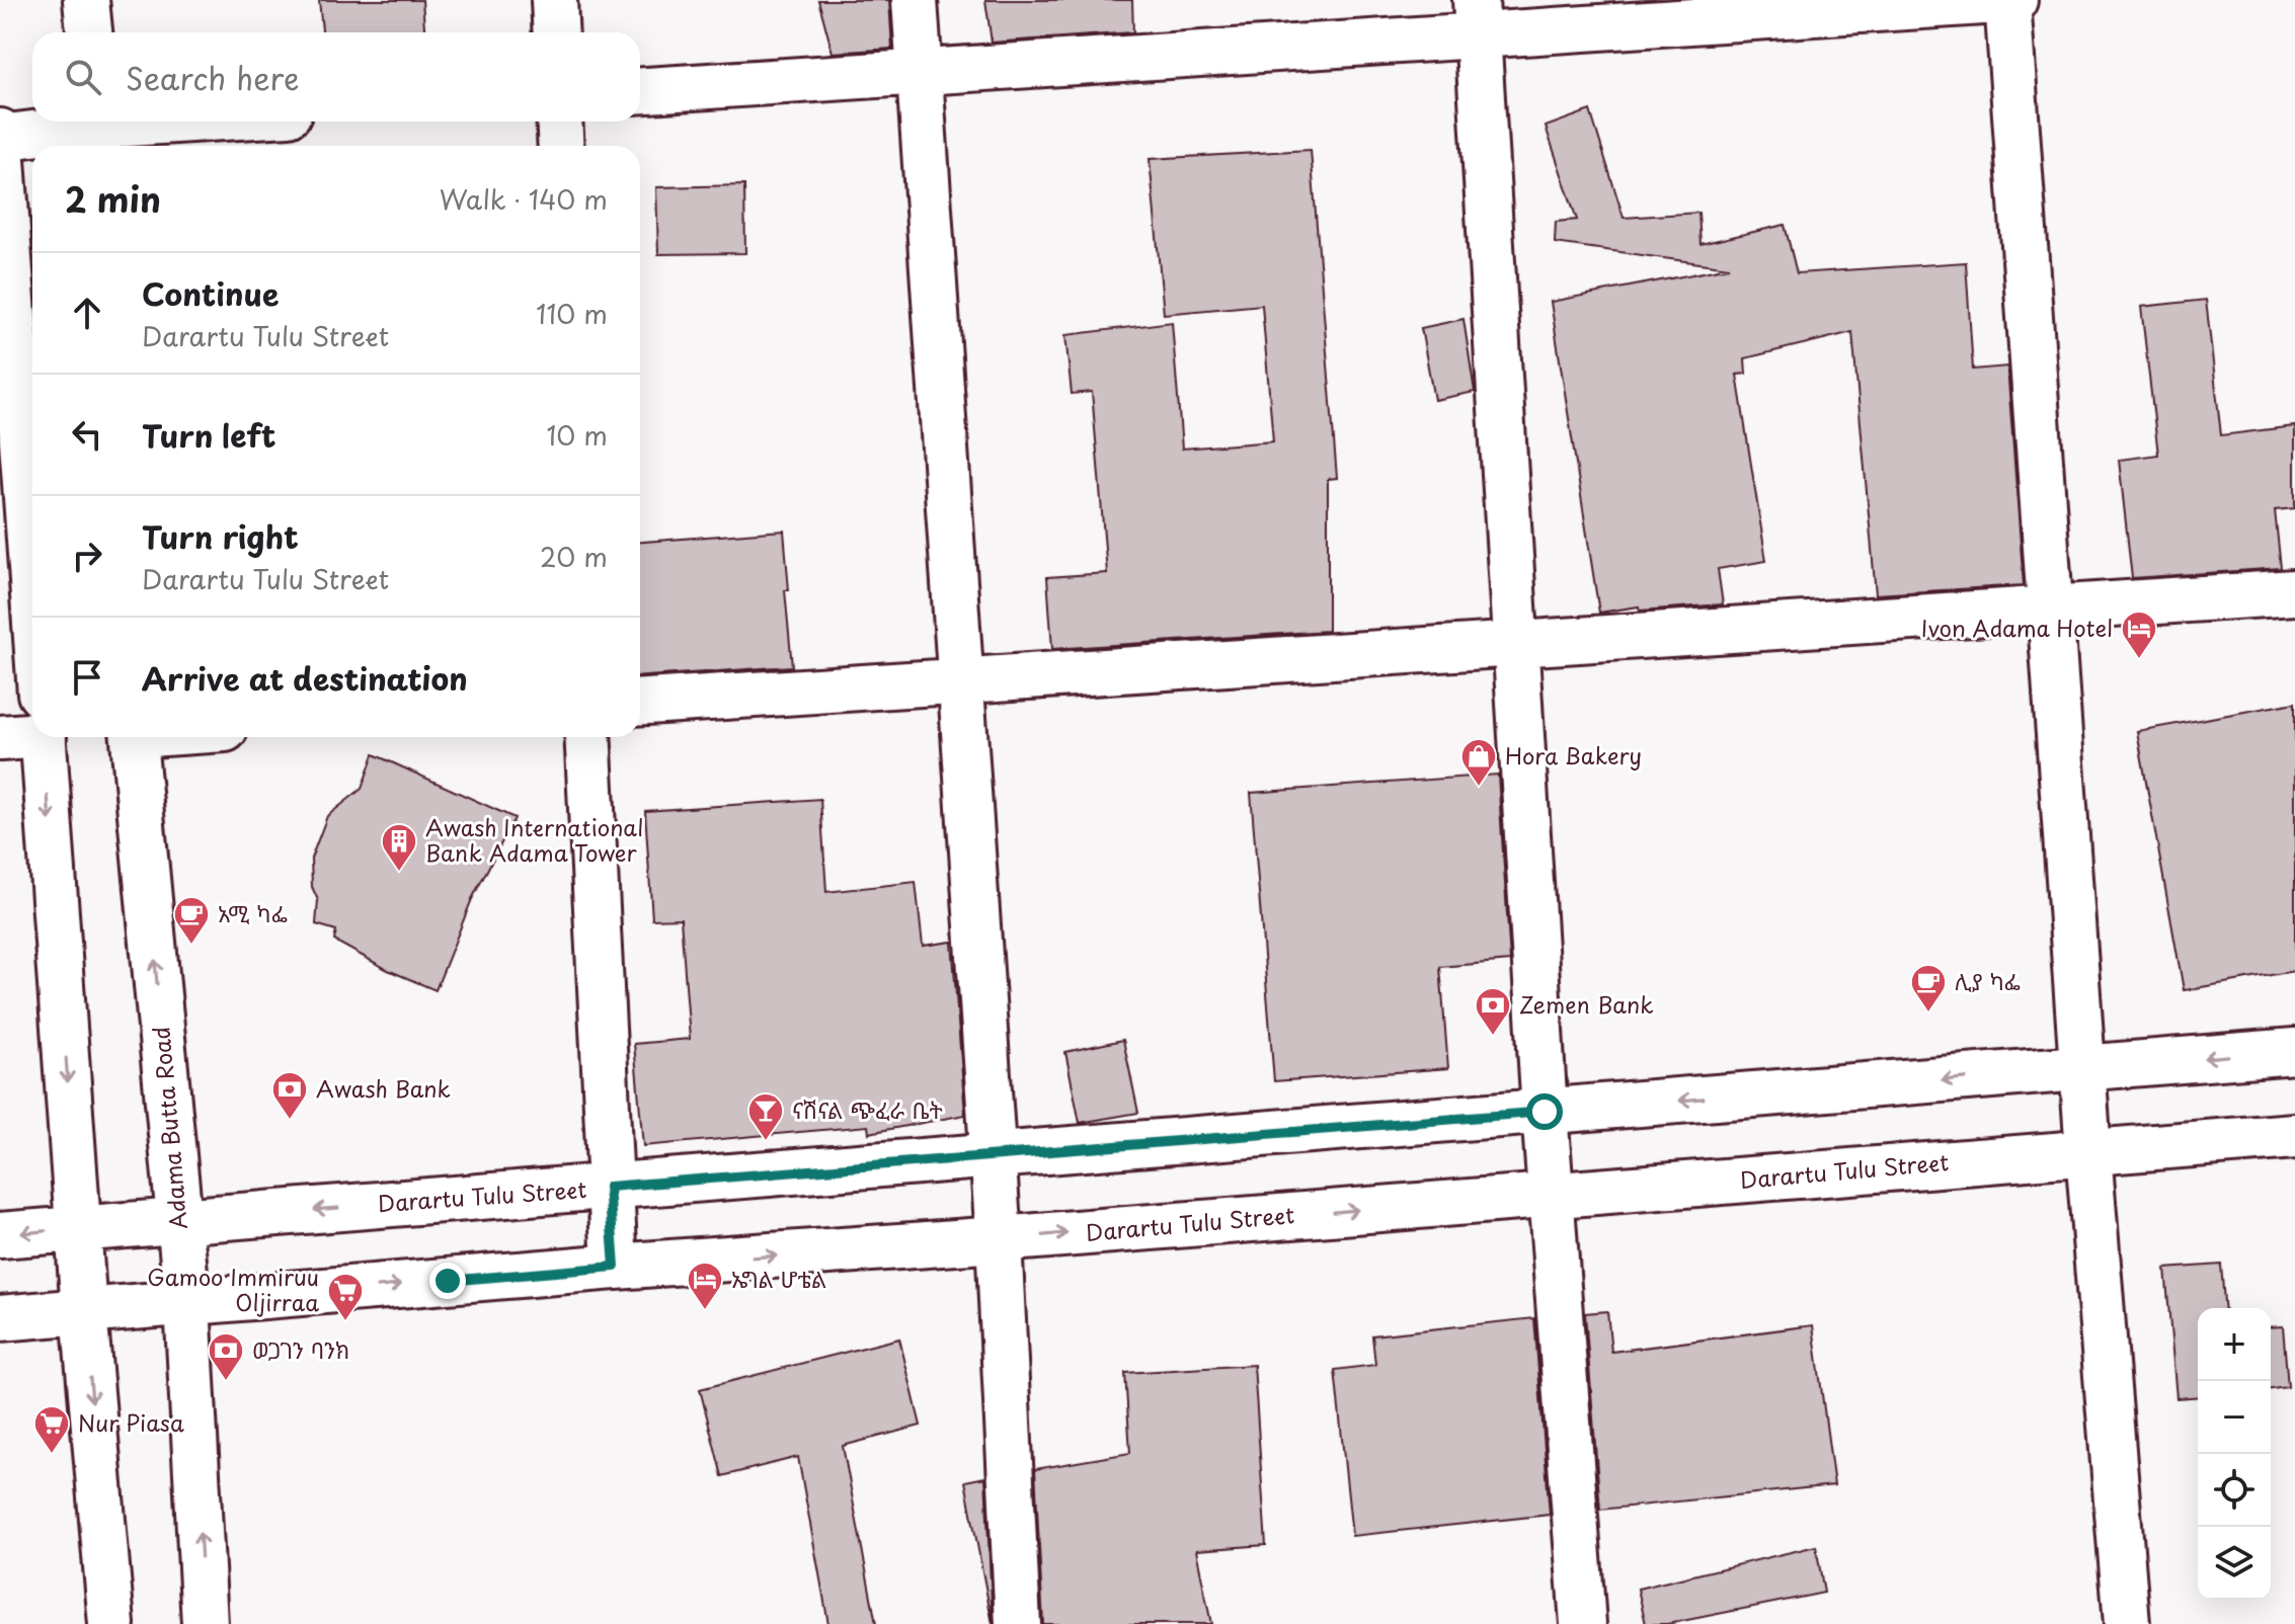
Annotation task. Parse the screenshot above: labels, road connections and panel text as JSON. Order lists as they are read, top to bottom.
{
  "streets": {
    "street": ["Adama Butta Road", "Darartu Tulu Street"]
  },
  "crossings": [
    ["Adama Butta Road", "Darartu Tulu Street"]
  ],
  "places": {
    "hotel": ["Ivon Adama Hotel", "ኤግል ሆቴል"],
    "shop": ["Hora Bakery"],
    "building": ["Awash International Bank Adama Tower"],
    "cafe": ["አሚ ካፌ", "ሊያ ካፌ"],
    "bank": ["Zemen Bank", "Awash Bank", "ወጋገን ባንክ"],
    "bar": ["ናሽናል ጭፈራ ቤት"],
    "supermarket": ["Gamoo Immiruu Oljirraa", "Nur Piasa"]
  },
  "page": {
    "search": "Search here",
    "heading": ["2 min", "Walk · 140 m"],
    "list": [
      ["Continue", "Darartu Tulu Street", "110 m"],
      ["Turn left", "10 m"],
      ["Turn right", "Darartu Tulu Street", "20 m"],
      "Arrive at destination"
    ],
    "map_buttons": ["+", "−"]
  }
}
